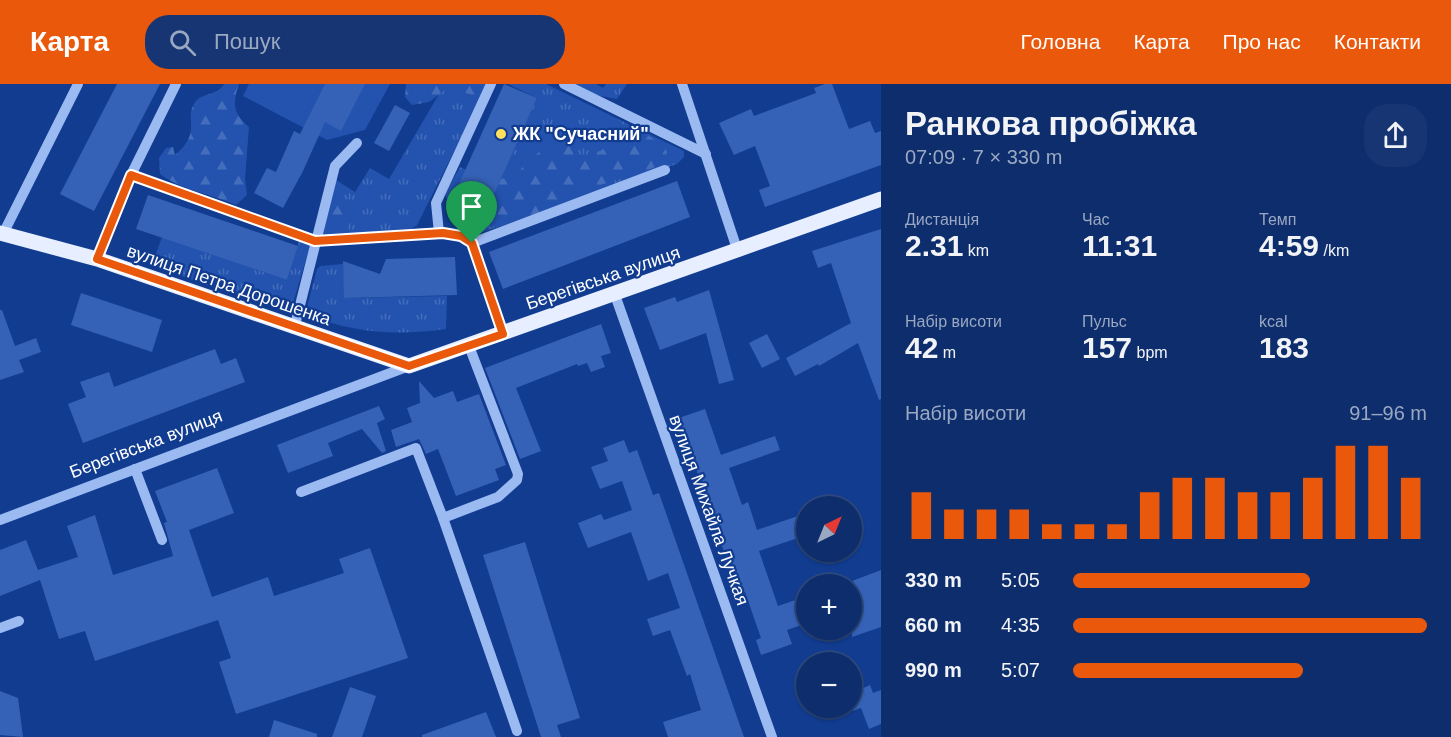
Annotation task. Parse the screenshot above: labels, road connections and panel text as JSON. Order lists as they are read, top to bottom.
{
  "streets": {
    "main road": ["Берегівська вулиця", "вулиця Петра Дорошенка"],
    "street": ["вулиця Михайла Лучкая"]
  },
  "crossings": [
    ["Берегівська вулиця", "вулиця Петра Дорошенка"],
    ["Берегівська вулиця", "вулиця Михайла Лучкая"]
  ],
  "places": ["ЖК \"Сучасний\""],
  "north": "top right",
  "page": {
    "header": "Карта",
    "search": "Пошук",
    "nav": [
      "Головна",
      "Карта",
      "Про нас",
      "Контакти"
    ],
    "heading": ["Ранкова пробіжка", "07:09 · 7 × 330 m"],
    "stats": [
      ["Дистанція", "2.31 km"],
      ["Час", "11:31"],
      ["Темп", "4:59 /km"],
      ["Набір висоти", "42 m"],
      ["Пульс", "157 bpm"],
      ["kcal", "183"]
    ],
    "chart": ["Набір висоти", "91–96 m"],
    "map_buttons": ["+", "−"],
    "list": [
      {
        "name": "330 m",
        "note": "5:05"
      },
      {
        "name": "660 m",
        "note": "4:35"
      },
      {
        "name": "990 m",
        "note": "5:07"
      }
    ]
  }
}
